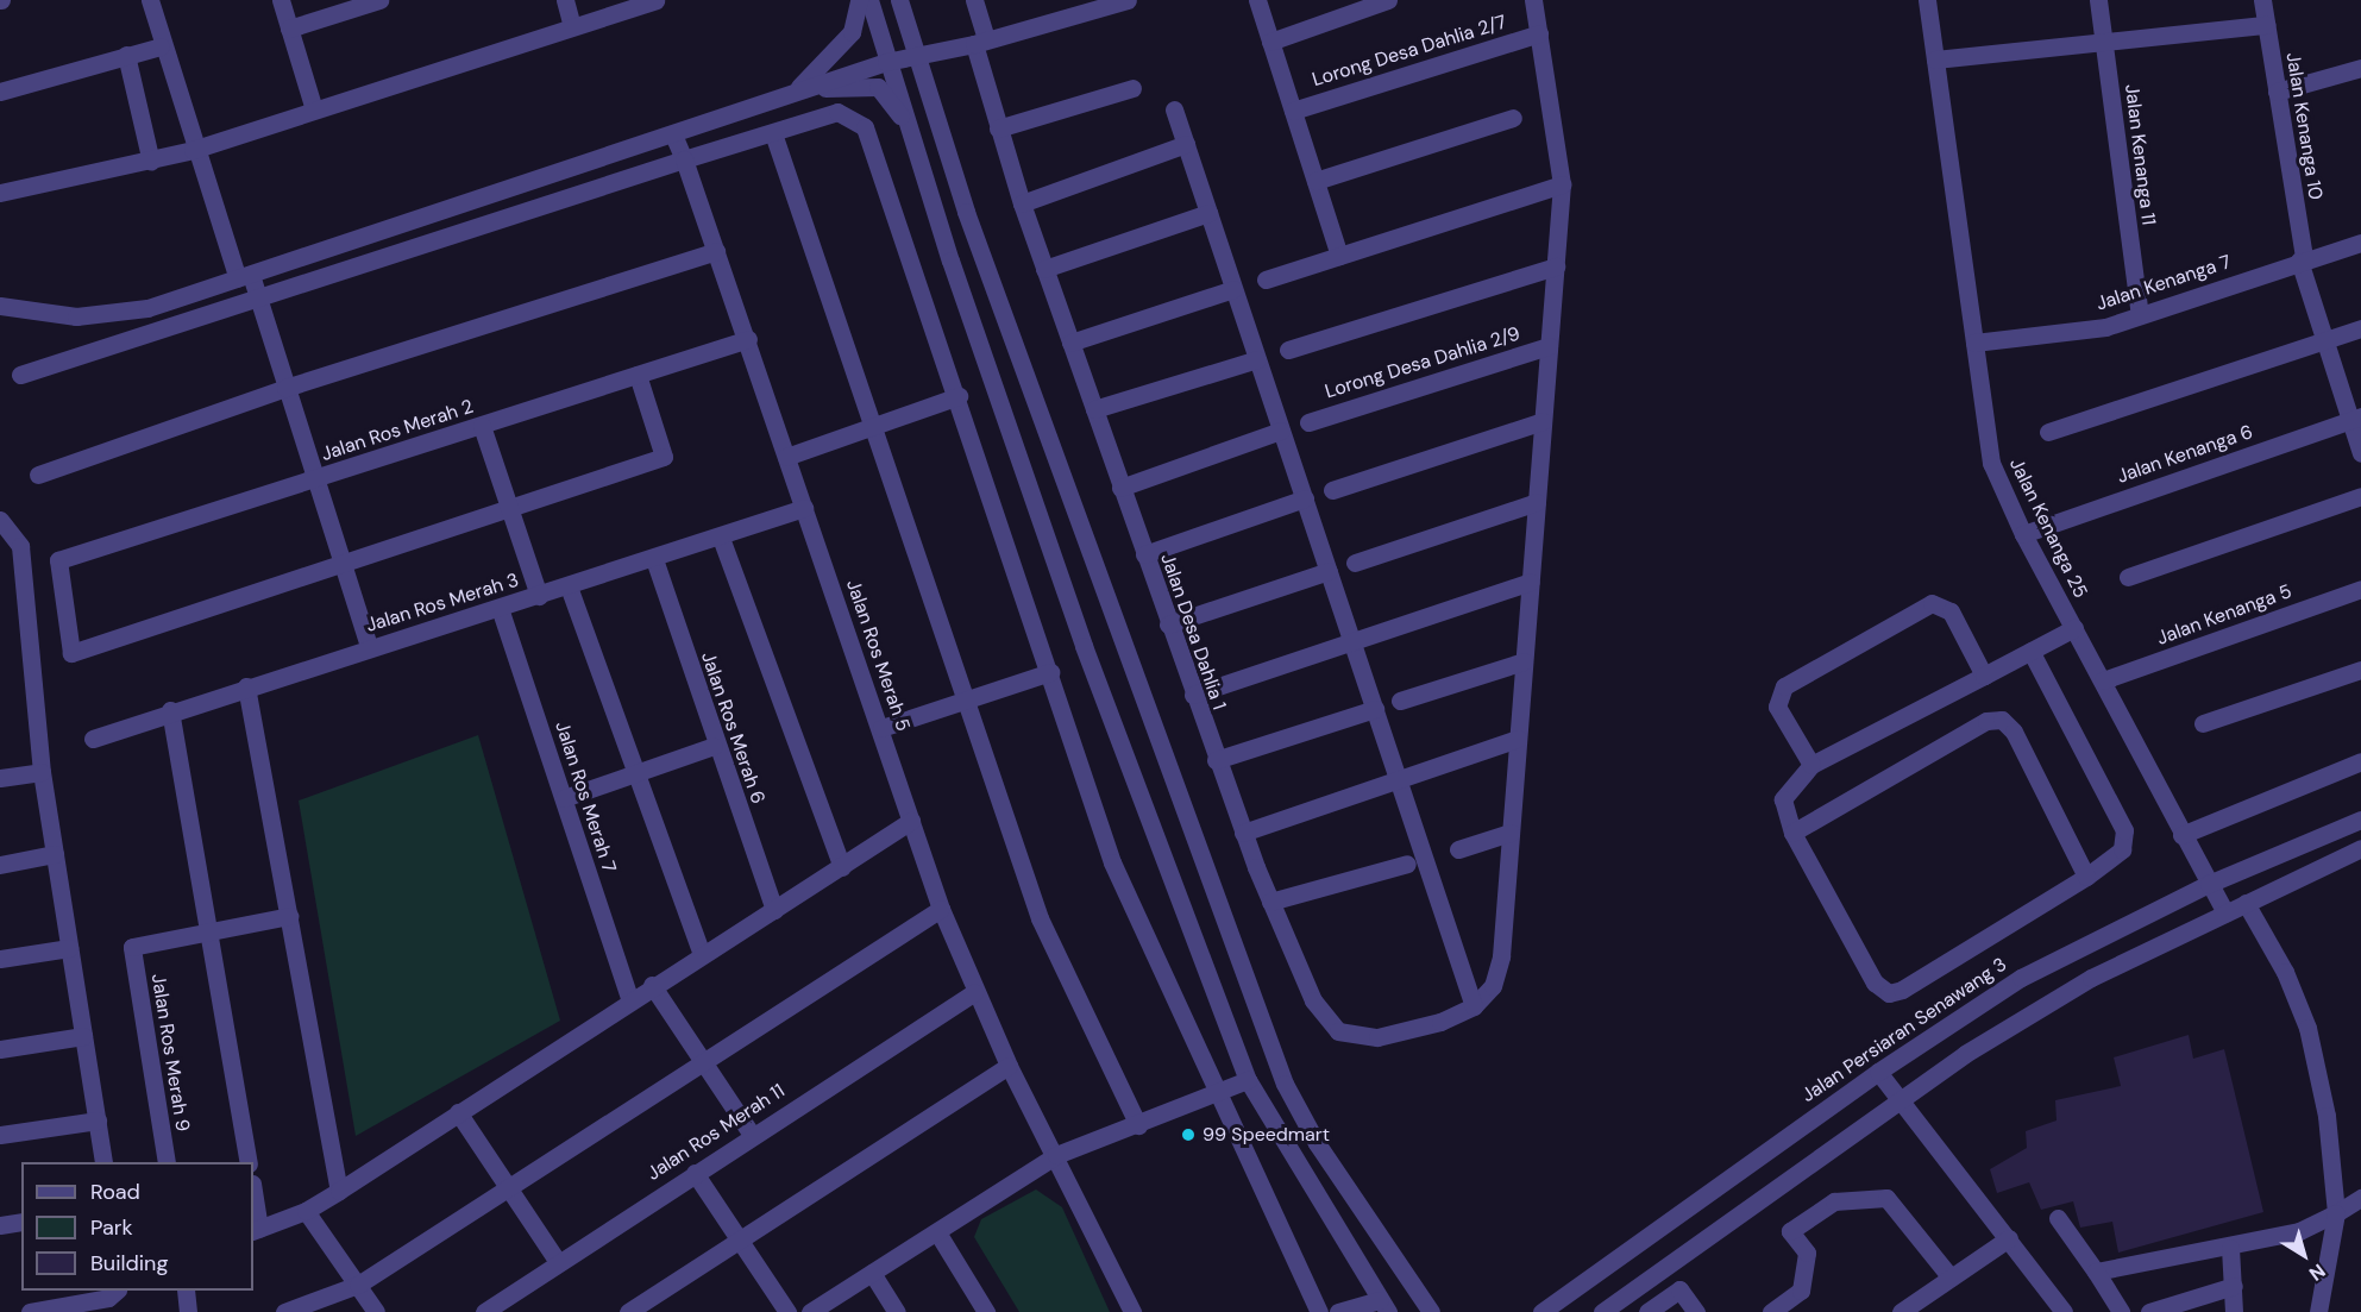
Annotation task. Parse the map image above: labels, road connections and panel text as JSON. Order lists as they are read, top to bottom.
{
  "streets": {
    "street": [
      "Lorong Desa Dahlia 2/7",
      "Jalan Kenanga 10",
      "Jalan Kenanga 11",
      "Jalan Kenanga 7",
      "Lorong Desa Dahlia 2/9",
      "Jalan Ros Merah 2",
      "Jalan Kenanga 6",
      "Jalan Kenanga 25",
      "Jalan Ros Merah 3",
      "Jalan Kenanga 5",
      "Jalan Desa Dahlia 1",
      "Jalan Ros Merah 5",
      "Jalan Ros Merah 6",
      "Jalan Ros Merah 7",
      "Jalan Persiaran Senawang 3",
      "Jalan Ros Merah 9",
      "Jalan Ros Merah 11"
    ]
  },
  "crossings": [
    ["Lorong Desa Dahlia 2/7", "Jalan Desa Dahlia 1"],
    ["Jalan Kenanga 10", "Jalan Kenanga 7"],
    ["Jalan Kenanga 10", "Jalan Kenanga 6"],
    ["Jalan Kenanga 11", "Jalan Kenanga 7"],
    ["Jalan Kenanga 7", "Jalan Kenanga 25"],
    ["Lorong Desa Dahlia 2/9", "Jalan Desa Dahlia 1"],
    ["Jalan Ros Merah 2", "Jalan Ros Merah 5"],
    ["Jalan Kenanga 6", "Jalan Kenanga 25"],
    ["Jalan Kenanga 25", "Jalan Kenanga 5"],
    ["Jalan Kenanga 25", "Jalan Persiaran Senawang 3"],
    ["Jalan Ros Merah 3", "Jalan Ros Merah 5"],
    ["Jalan Ros Merah 3", "Jalan Ros Merah 6"],
    ["Jalan Ros Merah 3", "Jalan Ros Merah 7"],
    ["Jalan Ros Merah 5", "Jalan Ros Merah 11"]
  ],
  "places": ["99 Speedmart"],
  "legend": ["Road", "Park", "Building"],
  "north": "bottom right"
}
